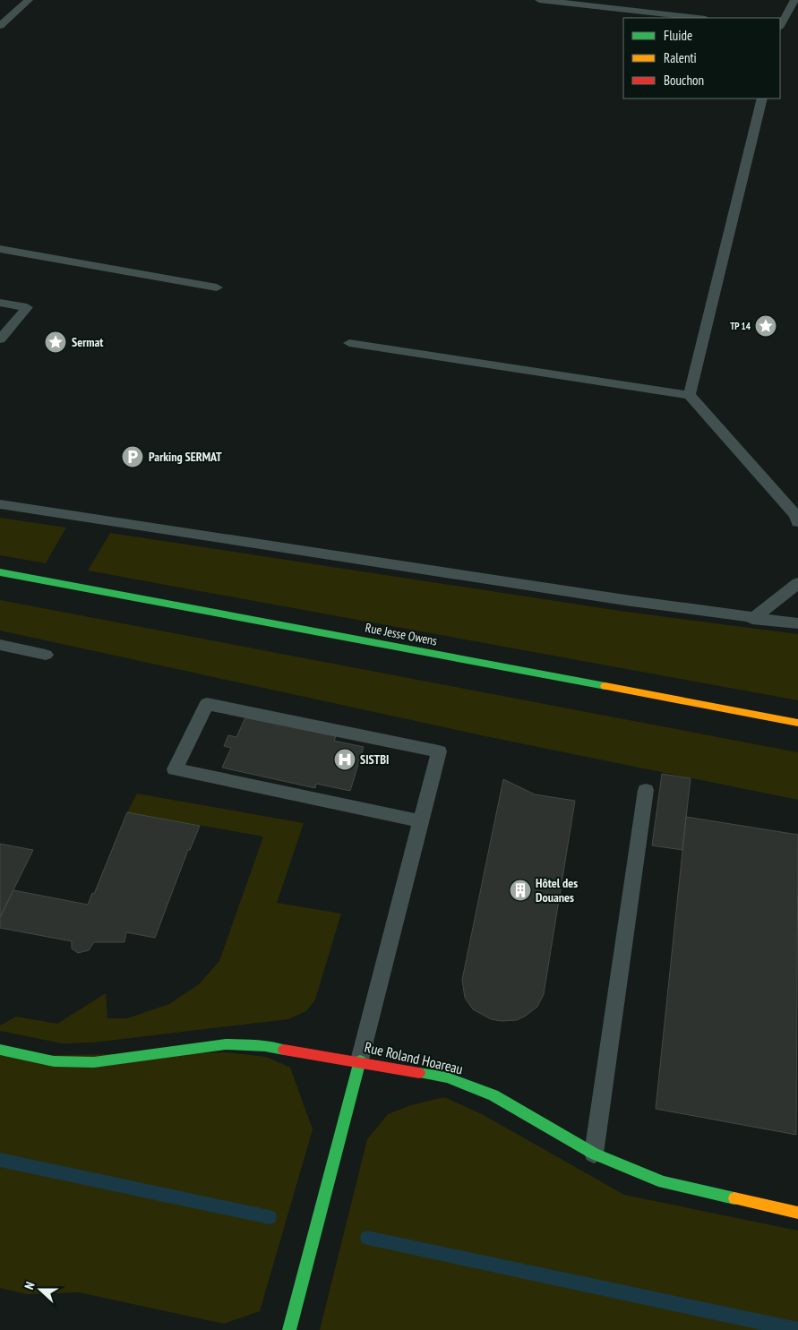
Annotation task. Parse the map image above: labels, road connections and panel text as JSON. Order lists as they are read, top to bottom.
{
  "streets": {
    "street": ["Rue Jesse Owens", "Rue Roland Hoareau"]
  },
  "places": {
    "place": ["TP 14", "Sermat"],
    "parking": ["Parking SERMAT"],
    "hospital": ["SISTBI"],
    "building": ["Hôtel des Douanes"]
  },
  "legend": ["Fluide", "Ralenti", "Bouchon"],
  "north": "left"
}
